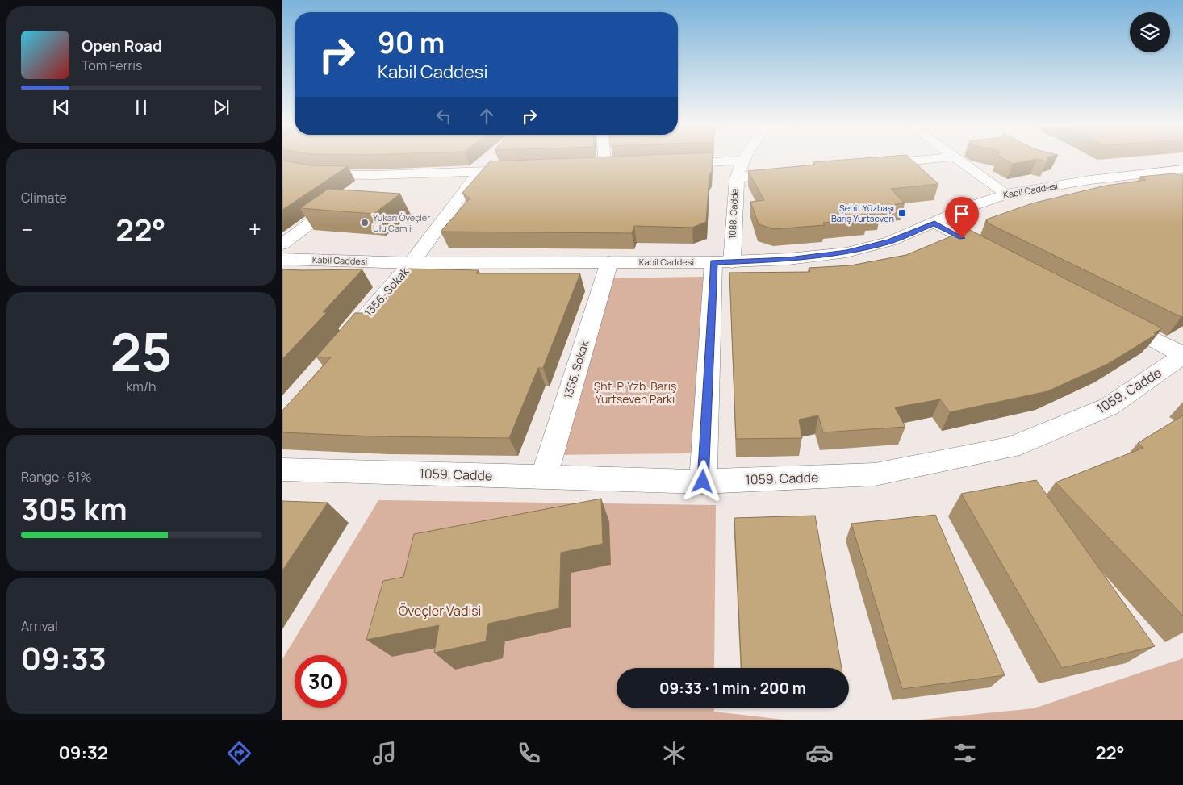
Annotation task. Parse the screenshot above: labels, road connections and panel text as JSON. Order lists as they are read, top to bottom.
{
  "streets": {
    "street": [
      "Kabil Caddesi",
      "1088. Cadde",
      "1356. Sokak",
      "1355. Sokak",
      "1059. Cadde"
    ]
  },
  "crossings": [
    ["Kabil Caddesi", "1088. Cadde"],
    ["Kabil Caddesi", "1356. Sokak"],
    ["Kabil Caddesi", "1355. Sokak"],
    ["1088. Cadde", "1059. Cadde"],
    ["1355. Sokak", "1059. Cadde"]
  ],
  "parks": ["Şht. P. Yzb. Barış Yurtseven Parkı", "Öveçler Vadisi"],
  "places": {
    "transit": ["Şehit Yüzbaşı Barış Yurtseven"],
    "other": ["Yukarı Öveçler Ulu Camii"]
  },
  "page": {
    "turn": ["90 m", "Kabil Caddesi"],
    "song": ["Open Road", "Tom Ferris"],
    "tile": [
      "Climate",
      ["25", "km/h"],
      ["Range · 61%", "305 km"],
      ["Arrival", "09:33"]
    ],
    "heat": ["−", "22°", "+"],
    "limit": "30",
    "trip": "09:33 · 1 min · 200 m",
    "tabs": ["09:32", "22°"]
  }
}
